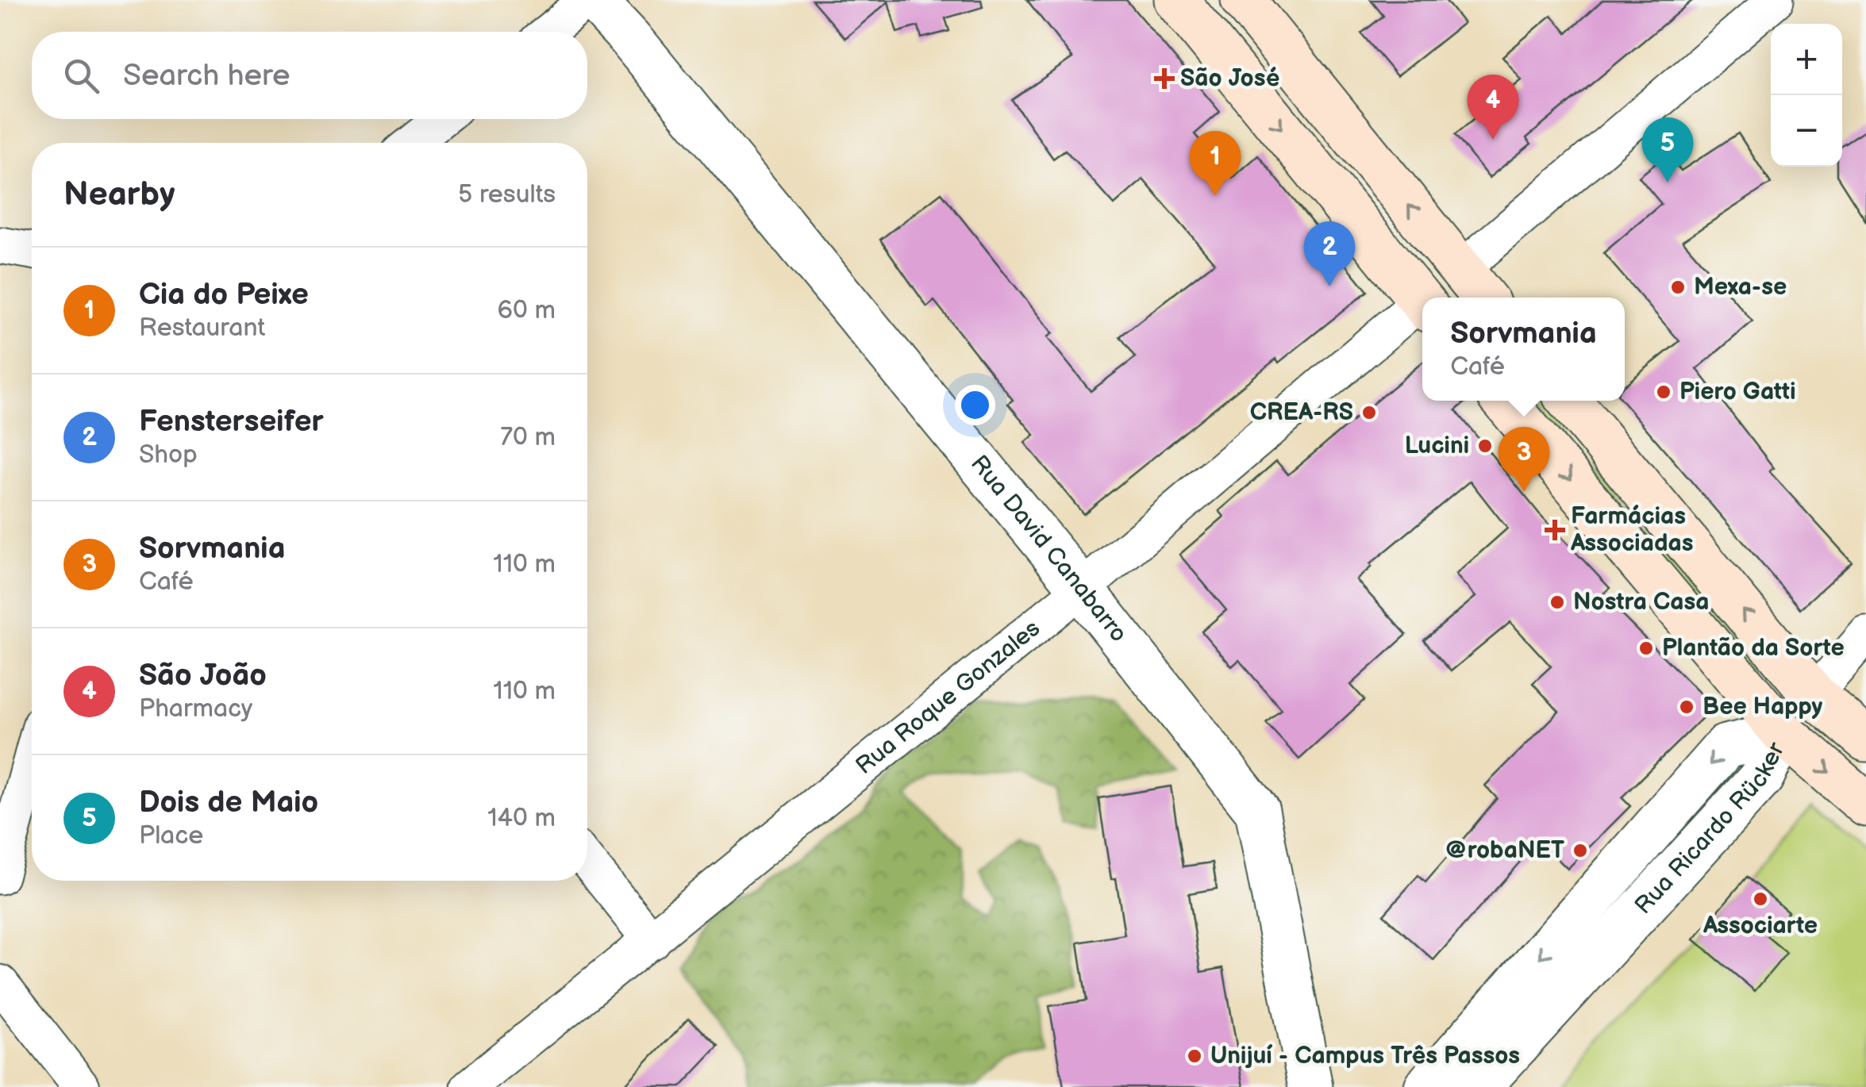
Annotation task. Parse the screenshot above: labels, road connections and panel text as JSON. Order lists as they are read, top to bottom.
{
  "streets": {
    "street": ["Rua David Canabarro", "Rua Roque Gonzales", "Rua Ricardo Rücker"]
  },
  "crossings": [
    ["Rua David Canabarro", "Rua Roque Gonzales"]
  ],
  "places": {
    "health": ["São José", "Farmácias Associadas"],
    "other": [
      "Mexa-se",
      "Piero Gatti",
      "CREA-RS",
      "Lucini",
      "Nostra Casa",
      "Plantão da Sorte",
      "Bee Happy",
      "@robaNET",
      "Associarte",
      "Unijuí - Campus Três Passos"
    ]
  },
  "page": {
    "map_buttons": ["+", "−"],
    "search": "Search here",
    "pins": [
      "4",
      "5",
      "1",
      "2",
      "3"
    ],
    "heading": ["Nearby", "5 results"],
    "list": [
      {
        "mark": "1",
        "name": "Cia do Peixe",
        "note": "Restaurant",
        "value": "60 m"
      },
      {
        "mark": "2",
        "name": "Fensterseifer",
        "note": "Shop",
        "value": "70 m"
      },
      {
        "mark": "3",
        "name": "Sorvmania",
        "note": "Café",
        "value": "110 m"
      },
      {
        "mark": "4",
        "name": "São João",
        "note": "Pharmacy",
        "value": "110 m"
      },
      {
        "mark": "5",
        "name": "Dois de Maio",
        "note": "Place",
        "value": "140 m"
      }
    ],
    "popup": ["Sorvmania", "Café"]
  }
}
